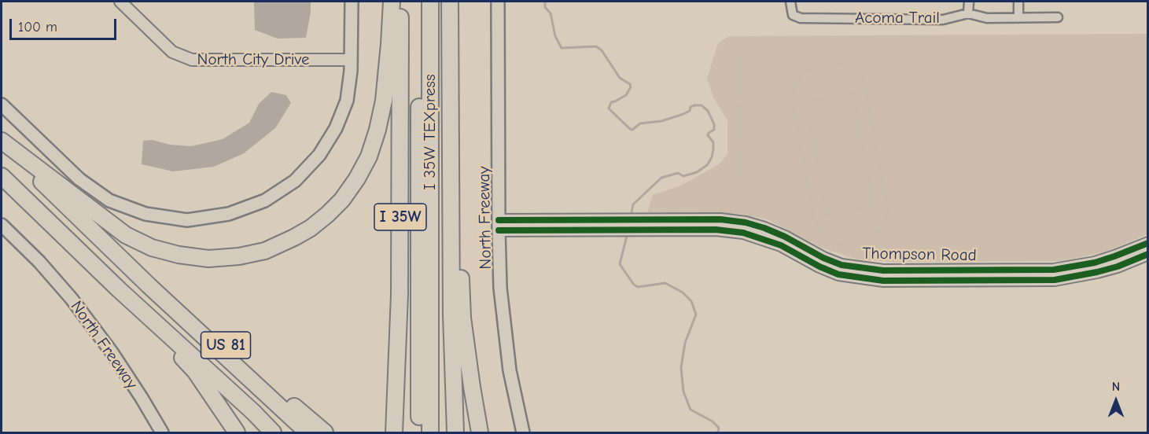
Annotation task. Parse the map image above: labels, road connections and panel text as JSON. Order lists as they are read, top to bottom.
{
  "streets": {
    "highway": [
      "I 35W TEXpress",
      "I 35W",
      "North Freeway",
      "US 81"
    ],
    "street": ["Acoma Trail", "North City Drive", "Thompson Road"]
  },
  "crossings": [
    ["North Freeway", "Thompson Road"]
  ],
  "scale_bar": "100 m",
  "north": "top"
}
